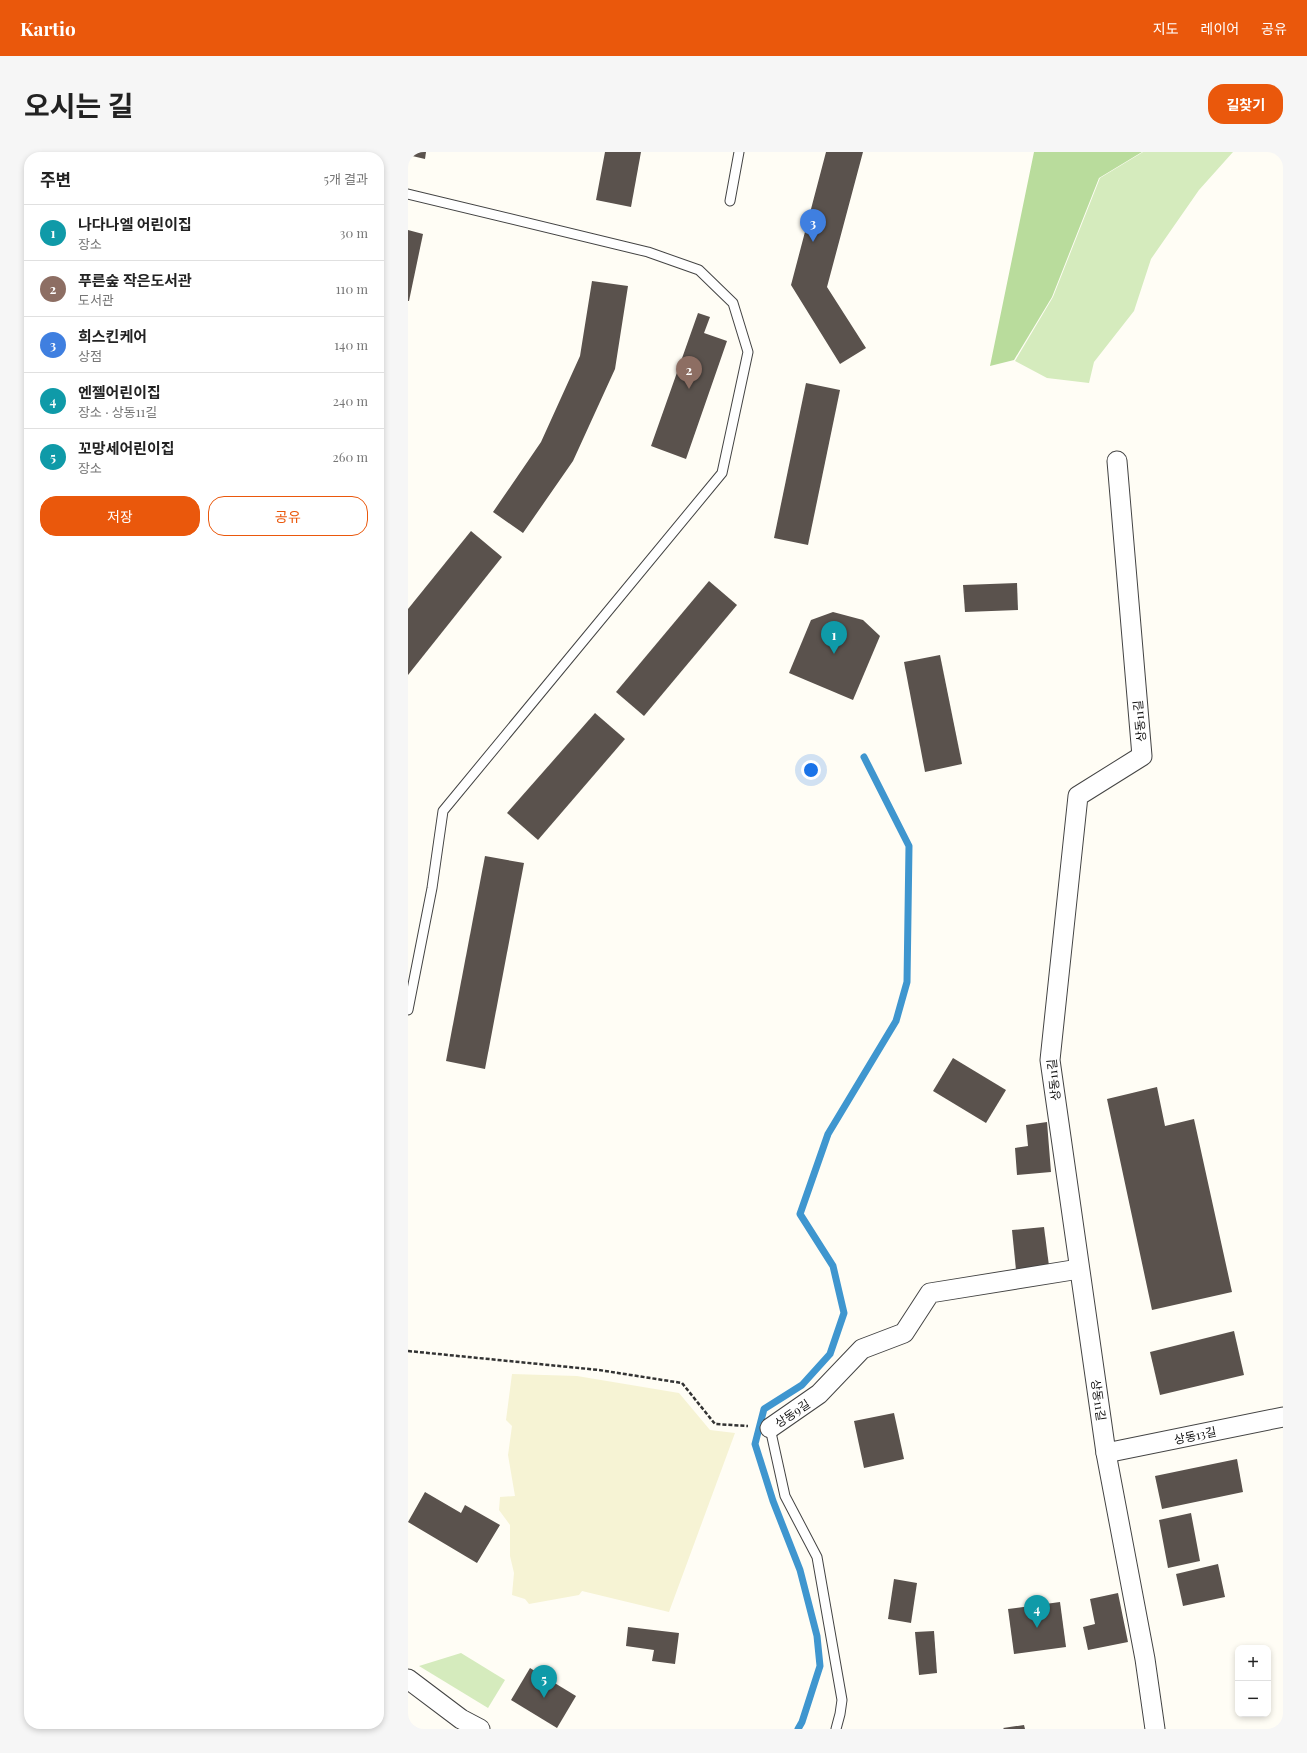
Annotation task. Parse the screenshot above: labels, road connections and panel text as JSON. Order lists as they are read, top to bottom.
{
  "streets": {
    "street": ["상동11길", "상동9길", "상동13길"]
  },
  "crossings": [
    ["상동11길", "상동9길"],
    ["상동11길", "상동13길"]
  ],
  "page": {
    "header": "Kartio",
    "nav": ["지도", "레이어", "공유"],
    "title": "오시는 길",
    "buttons": [
      "길찾기",
      ["저장", "공유"]
    ],
    "heading": ["주변", "5개 결과"],
    "list": [
      {
        "mark": "1",
        "name": "나다나엘 어린이집",
        "note": "장소",
        "value": "30 m"
      },
      {
        "mark": "2",
        "name": "푸른숲 작은도서관",
        "note": "도서관",
        "value": "110 m"
      },
      {
        "mark": "3",
        "name": "희스킨케어",
        "note": "상점",
        "value": "140 m"
      },
      {
        "mark": "4",
        "name": "엔젤어린이집",
        "note": "장소 · 상동11길",
        "value": "240 m"
      },
      {
        "mark": "5",
        "name": "꼬망세어린이집",
        "note": "장소",
        "value": "260 m"
      }
    ],
    "pins": [
      "3",
      "2",
      "1",
      "4",
      "5"
    ],
    "map_buttons": ["+", "−"]
  }
}
